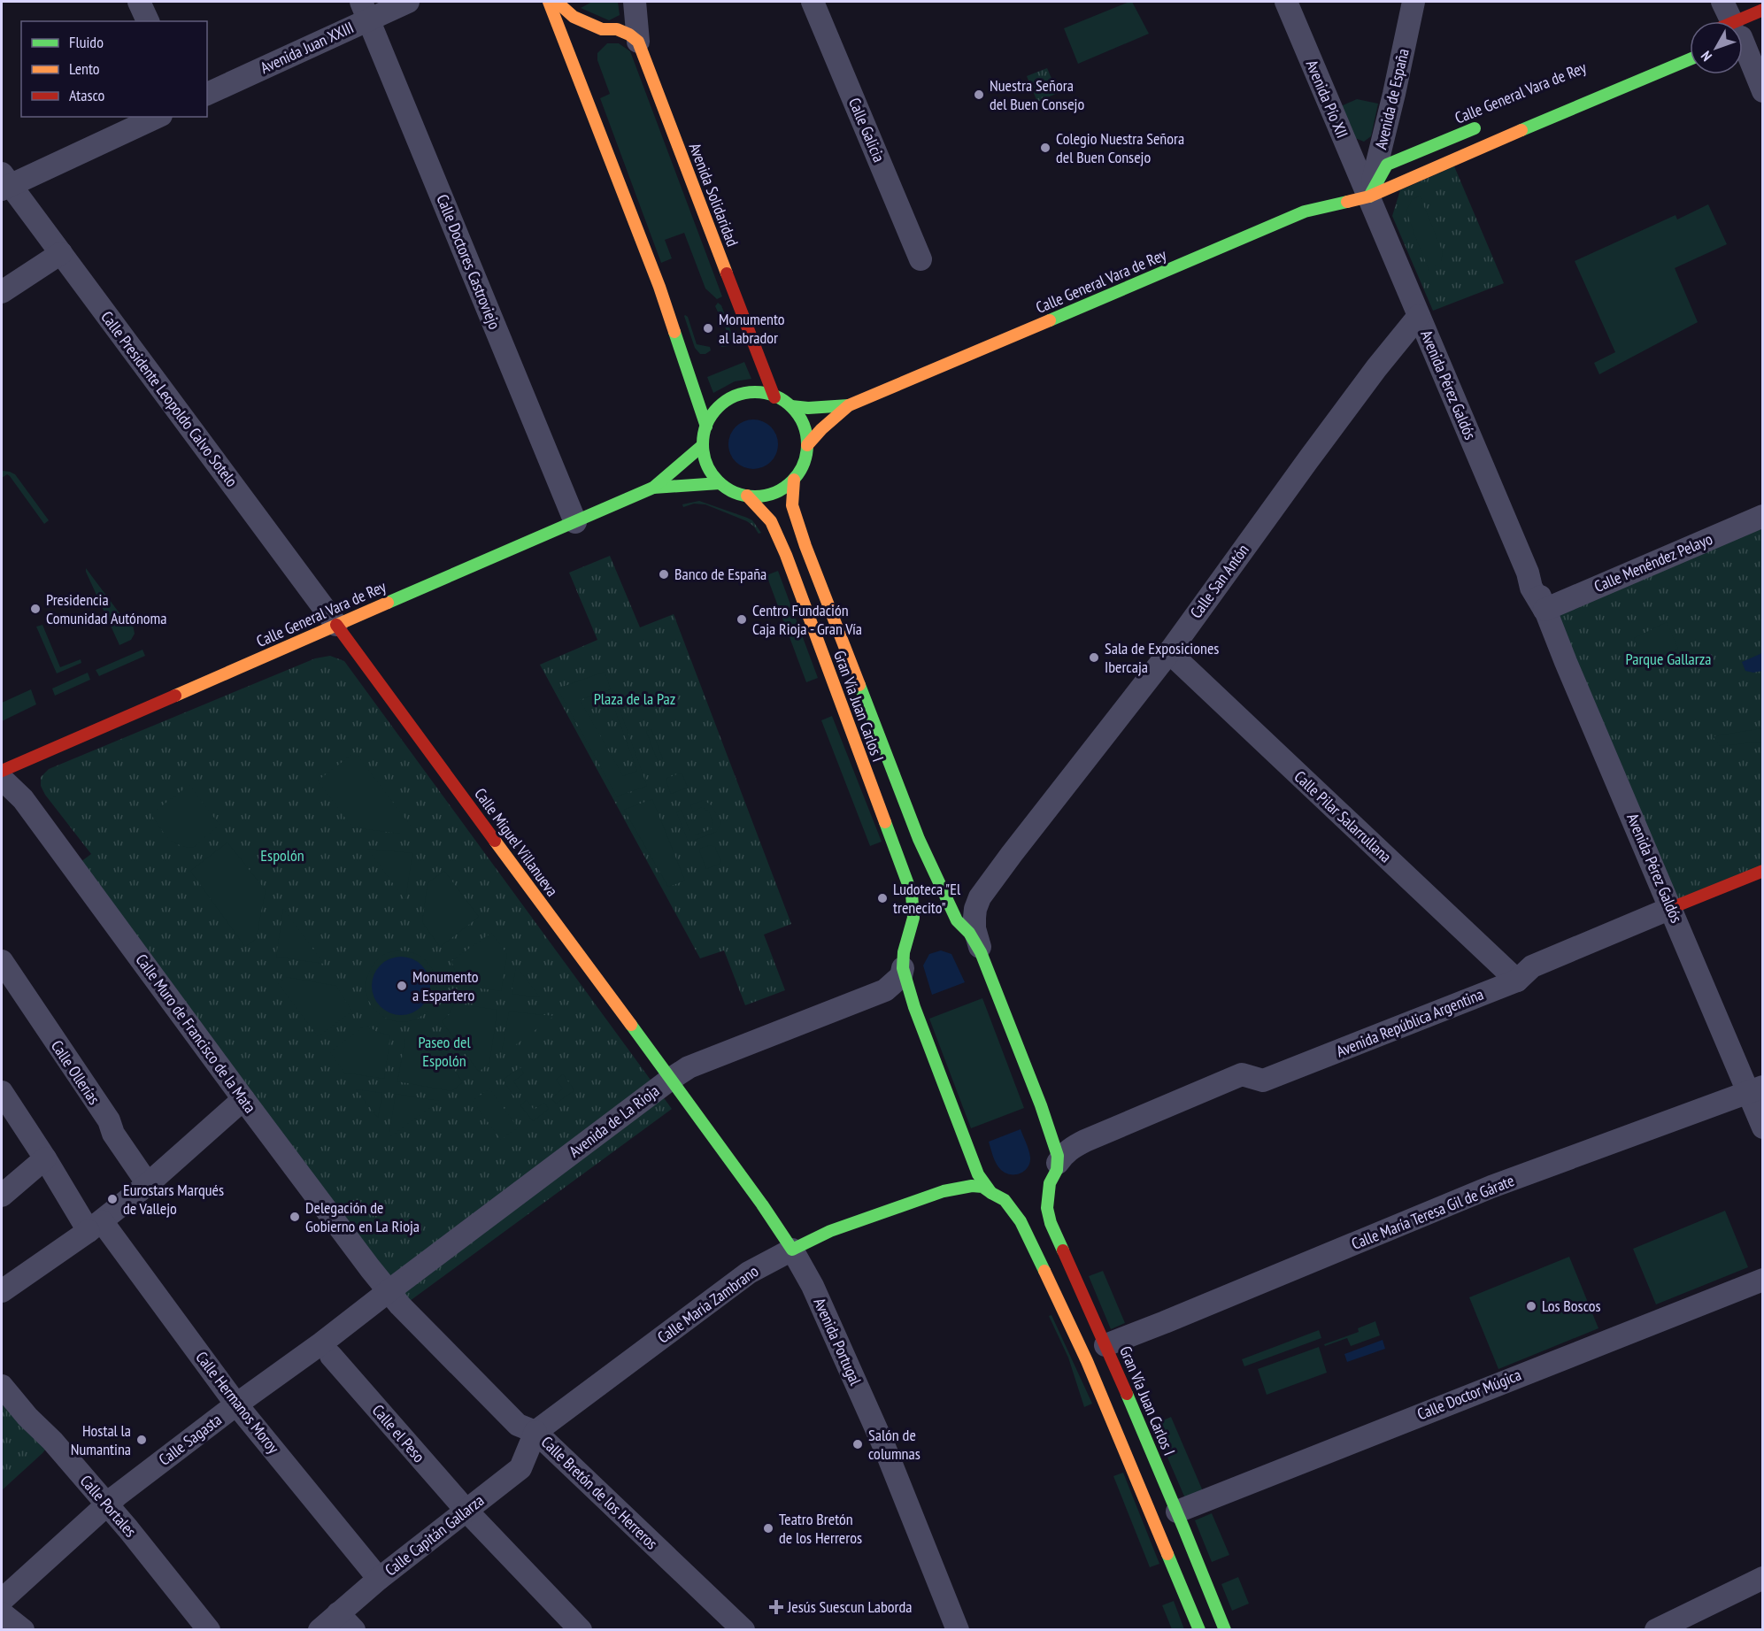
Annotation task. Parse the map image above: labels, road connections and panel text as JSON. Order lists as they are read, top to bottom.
{
  "streets": {
    "main road": [
      "Calle General Vara de Rey",
      "Avenida Solidaridad",
      "Gran Vía Juan Carlos I",
      "Calle Miguel Villanueva",
      "Avenida República Argentina",
      "Calle María Zambrano",
      "Avenida Portugal"
    ],
    "street": [
      "Avenida Juan XXIII",
      "Avenida Pío XII",
      "Avenida de España",
      "Calle Galicia",
      "Calle Doctores Castroviejo",
      "Avenida Pérez Galdós",
      "Calle Presidente Leopoldo Calvo Sotelo",
      "Calle Menéndez Pelayo",
      "Calle San Antón",
      "Calle Pilar Salarrullana",
      "Calle Muro de Francisco de la Mata",
      "Calle Ollerías",
      "Avenida de La Rioja",
      "Calle María Teresa Gil de Gárate",
      "Calle Doctor Múgica",
      "Calle Hermanos Moroy",
      "Calle el Peso",
      "Calle Sagasta",
      "Calle Bretón de los Herreros",
      "Calle Portales",
      "Calle Capitán Gallarza"
    ]
  },
  "crossings": [
    ["Avenida Juan XXIII", "Calle Doctores Castroviejo"],
    ["Calle General Vara de Rey", "Avenida Pío XII"],
    ["Calle General Vara de Rey", "Avenida de España"],
    ["Calle General Vara de Rey", "Avenida Solidaridad"],
    ["Calle General Vara de Rey", "Calle Doctores Castroviejo"],
    ["Calle General Vara de Rey", "Avenida Pérez Galdós"],
    ["Calle General Vara de Rey", "Calle Presidente Leopoldo Calvo Sotelo"],
    ["Calle General Vara de Rey", "Gran Vía Juan Carlos I"],
    ["Calle General Vara de Rey", "Calle Miguel Villanueva"],
    ["Avenida Pío XII", "Avenida de España"],
    ["Avenida Pío XII", "Avenida Pérez Galdós"],
    ["Avenida de España", "Avenida Pérez Galdós"],
    ["Avenida Solidaridad", "Gran Vía Juan Carlos I"],
    ["Avenida Pérez Galdós", "Calle Menéndez Pelayo"],
    ["Avenida Pérez Galdós", "Calle San Antón"],
    ["Avenida Pérez Galdós", "Avenida República Argentina"],
    ["Avenida Pérez Galdós", "Calle María Teresa Gil de Gárate"],
    ["Calle Presidente Leopoldo Calvo Sotelo", "Calle Miguel Villanueva"],
    ["Calle San Antón", "Gran Vía Juan Carlos I"],
    ["Calle San Antón", "Calle Pilar Salarrullana"],
    ["Gran Vía Juan Carlos I", "Avenida República Argentina"],
    ["Gran Vía Juan Carlos I", "Avenida de La Rioja"],
    ["Gran Vía Juan Carlos I", "Calle María Teresa Gil de Gárate"],
    ["Gran Vía Juan Carlos I", "Calle María Zambrano"],
    ["Gran Vía Juan Carlos I", "Calle Doctor Múgica"],
    ["Calle Pilar Salarrullana", "Avenida República Argentina"],
    ["Calle Miguel Villanueva", "Avenida de La Rioja"],
    ["Calle Miguel Villanueva", "Avenida Portugal"],
    ["Calle Muro de Francisco de la Mata", "Avenida de La Rioja"],
    ["Calle Muro de Francisco de la Mata", "Calle Sagasta"],
    ["Calle Muro de Francisco de la Mata", "Calle Bretón de los Herreros"],
    ["Avenida de La Rioja", "Avenida Portugal"],
    ["Avenida de La Rioja", "Calle Sagasta"],
    ["Avenida de La Rioja", "Calle Bretón de los Herreros"],
    ["Calle María Zambrano", "Avenida Portugal"],
    ["Calle María Zambrano", "Calle Bretón de los Herreros"],
    ["Calle María Zambrano", "Calle Capitán Gallarza"],
    ["Calle Hermanos Moroy", "Calle Sagasta"],
    ["Calle Hermanos Moroy", "Calle Capitán Gallarza"],
    ["Calle el Peso", "Calle Capitán Gallarza"],
    ["Calle Sagasta", "Calle Bretón de los Herreros"],
    ["Calle Sagasta", "Calle Portales"],
    ["Calle Bretón de los Herreros", "Calle Capitán Gallarza"]
  ],
  "parks": [
    "Parque Gallarza",
    "Plaza de la Paz",
    "Espolón",
    "Paseo del Espolón"
  ],
  "places": {
    "other": [
      "Nuestra Señora del Buen Consejo",
      "Colegio Nuestra Señora del Buen Consejo",
      "Monumento al labrador",
      "Banco de España",
      "Presidencia Comunidad Autónoma",
      "Centro Fundación Caja Rioja - Gran Vía",
      "Sala de Exposiciones Ibercaja",
      "Ludoteca \"El trenecito\"",
      "Monumento a Espartero",
      "Eurostars Marqués de Vallejo",
      "Delegación de Gobierno en La Rioja",
      "Los Boscos",
      "Hostal la Numantina",
      "Salón de columnas",
      "Teatro Bretón de los Herreros"
    ],
    "health": ["Jesús Suescun Laborda"]
  },
  "legend": ["Fluido", "Lento", "Atasco"],
  "north": "bottom left"
}
